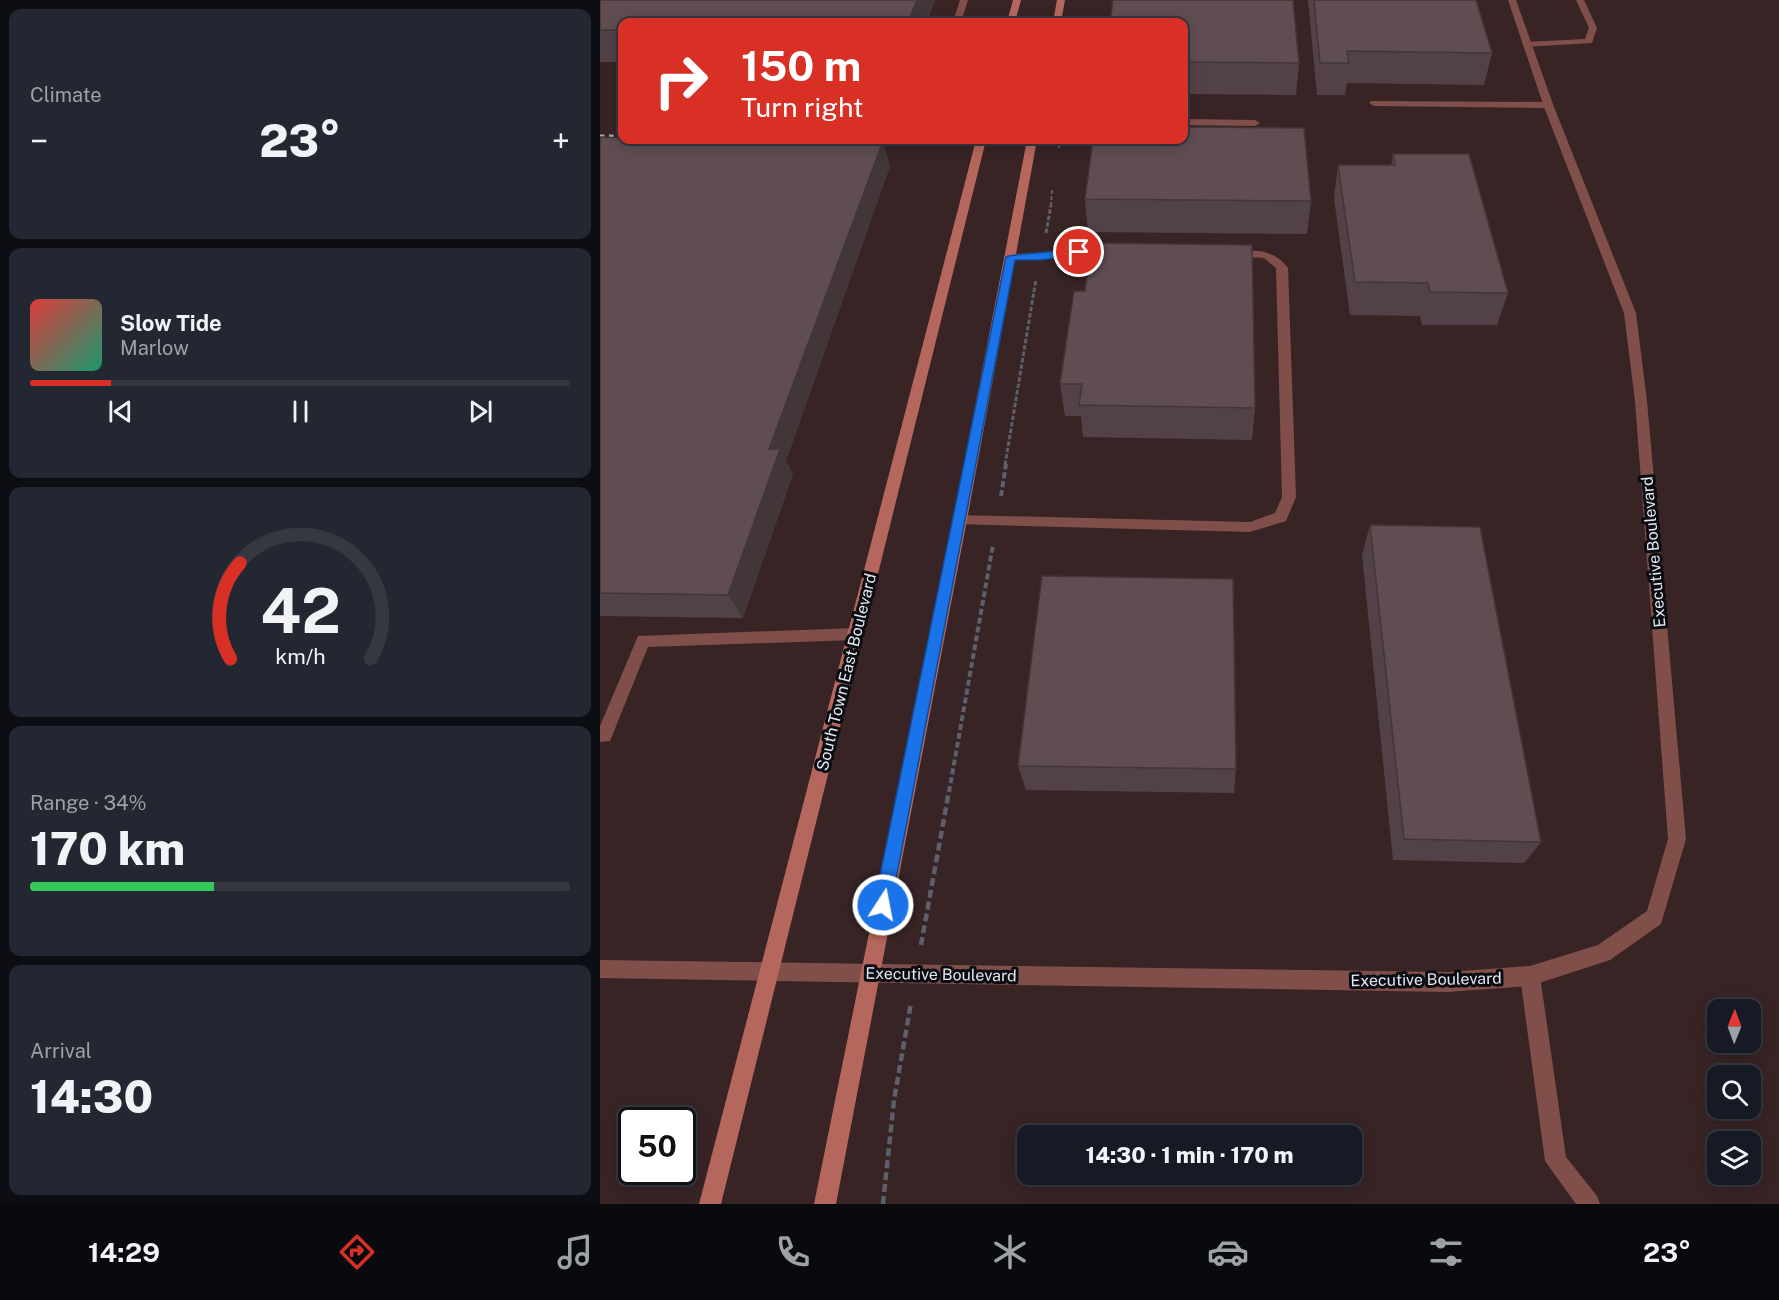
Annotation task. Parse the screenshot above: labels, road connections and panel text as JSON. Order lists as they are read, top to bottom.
{
  "streets": {
    "main road": ["South Town East Boulevard"],
    "street": ["Executive Boulevard"]
  },
  "crossings": [
    ["Executive Boulevard", "South Town East Boulevard"]
  ],
  "north": "top",
  "page": {
    "tile": [
      "Climate",
      ["Range · 34%", "170 km"],
      ["Arrival", "14:30"]
    ],
    "turn": ["150 m", "Turn right"],
    "heat": ["−", "23°", "+"],
    "song": ["Slow Tide", "Marlow"],
    "limit": "50",
    "trip": "14:30 · 1 min · 170 m",
    "tabs": ["14:29", "23°"],
    "gauge": ["42", "km/h"]
  }
}
